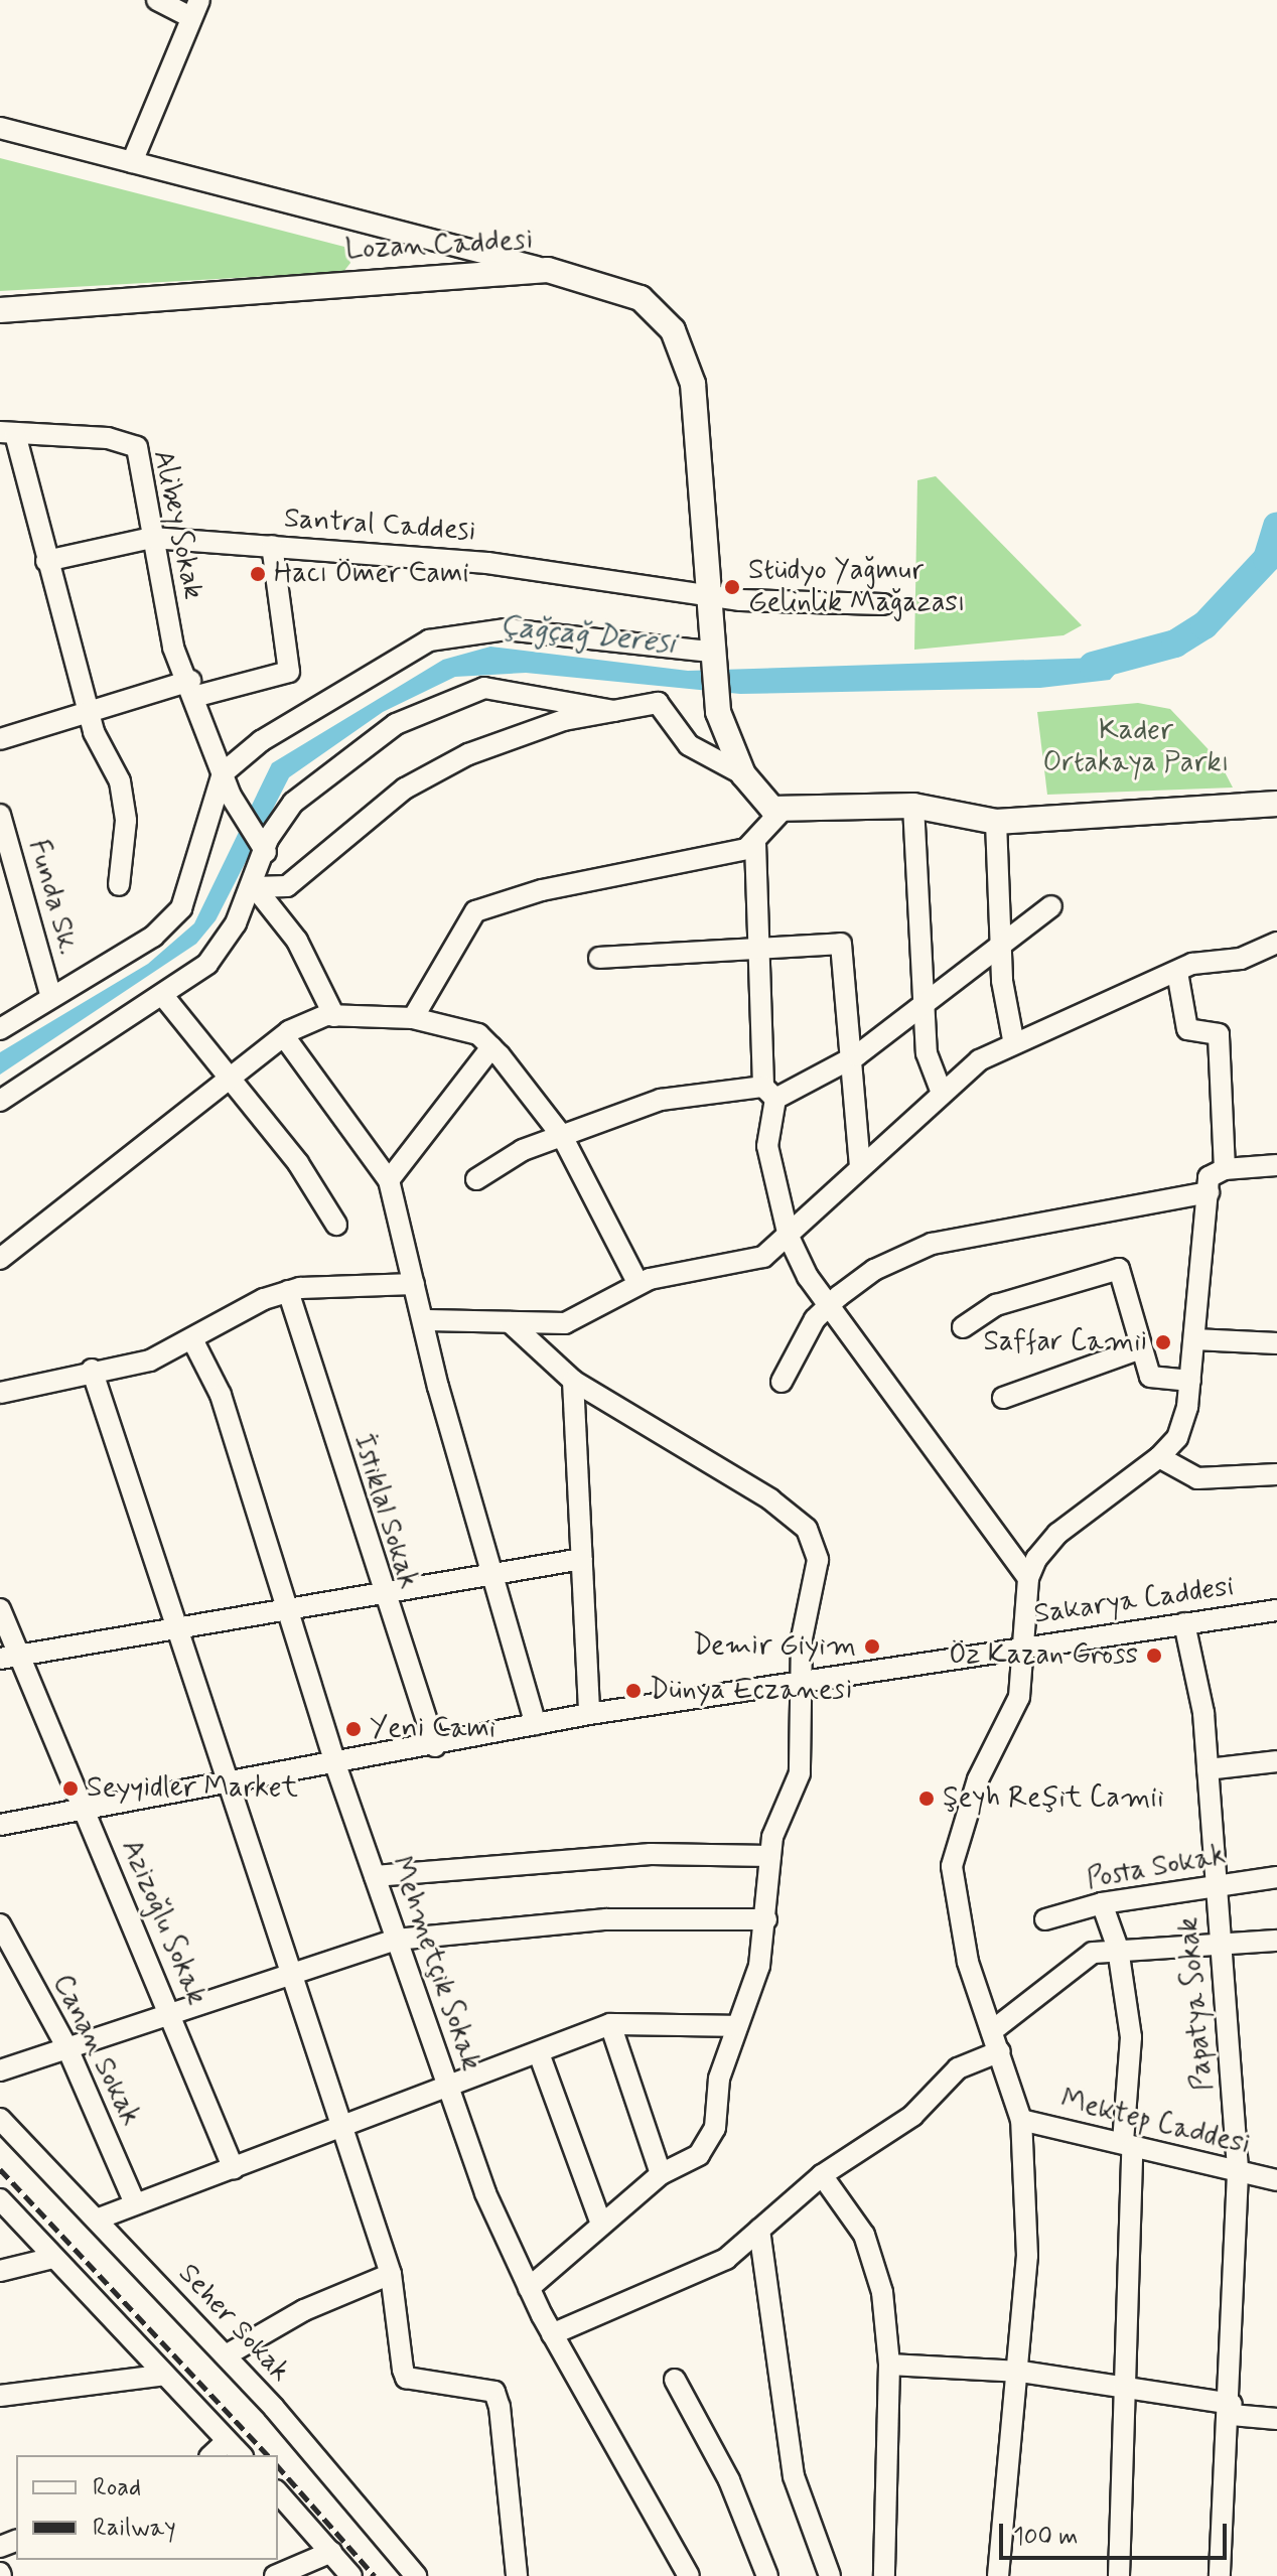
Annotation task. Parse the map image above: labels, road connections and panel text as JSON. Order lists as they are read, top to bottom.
{
  "streets": {
    "main road": ["Lozan Caddesi"],
    "street": [
      "Alibey Sokak",
      "Santral Caddesi",
      "Funda Sk.",
      "İstiklal Sokak",
      "Sakarya Caddesi",
      "Posta Sokak",
      "Azizoğlu Sokak",
      "Mehmetçik Sokak",
      "Papatya Sokak",
      "Canan Sokak",
      "Mektep Caddesi",
      "Seher Sokak"
    ]
  },
  "crossings": [
    ["Lozan Caddesi", "Santral Caddesi"],
    ["Alibey Sokak", "Santral Caddesi"],
    ["İstiklal Sokak", "Sakarya Caddesi"],
    ["Sakarya Caddesi", "Azizoğlu Sokak"],
    ["Sakarya Caddesi", "Mehmetçik Sokak"],
    ["Sakarya Caddesi", "Papatya Sokak"],
    ["Posta Sokak", "Papatya Sokak"],
    ["Papatya Sokak", "Mektep Caddesi"]
  ],
  "water": ["Çağçağ Deresi"],
  "parks": ["Kader Ortakaya Parkı"],
  "places": [
    "Hacı Ömer Cami",
    "Stüdyo Yağmur Gelinlik Mağazası",
    "Saffar Camii",
    "Demir Giyim",
    "Öz Kazan Gross",
    "Dünya Eczanesi",
    "Yeni Cami",
    "Seyyidler Market",
    "Şeyh Reşit Camii"
  ],
  "legend": ["Road", "Railway"],
  "scale_bar": "100 m"
}
